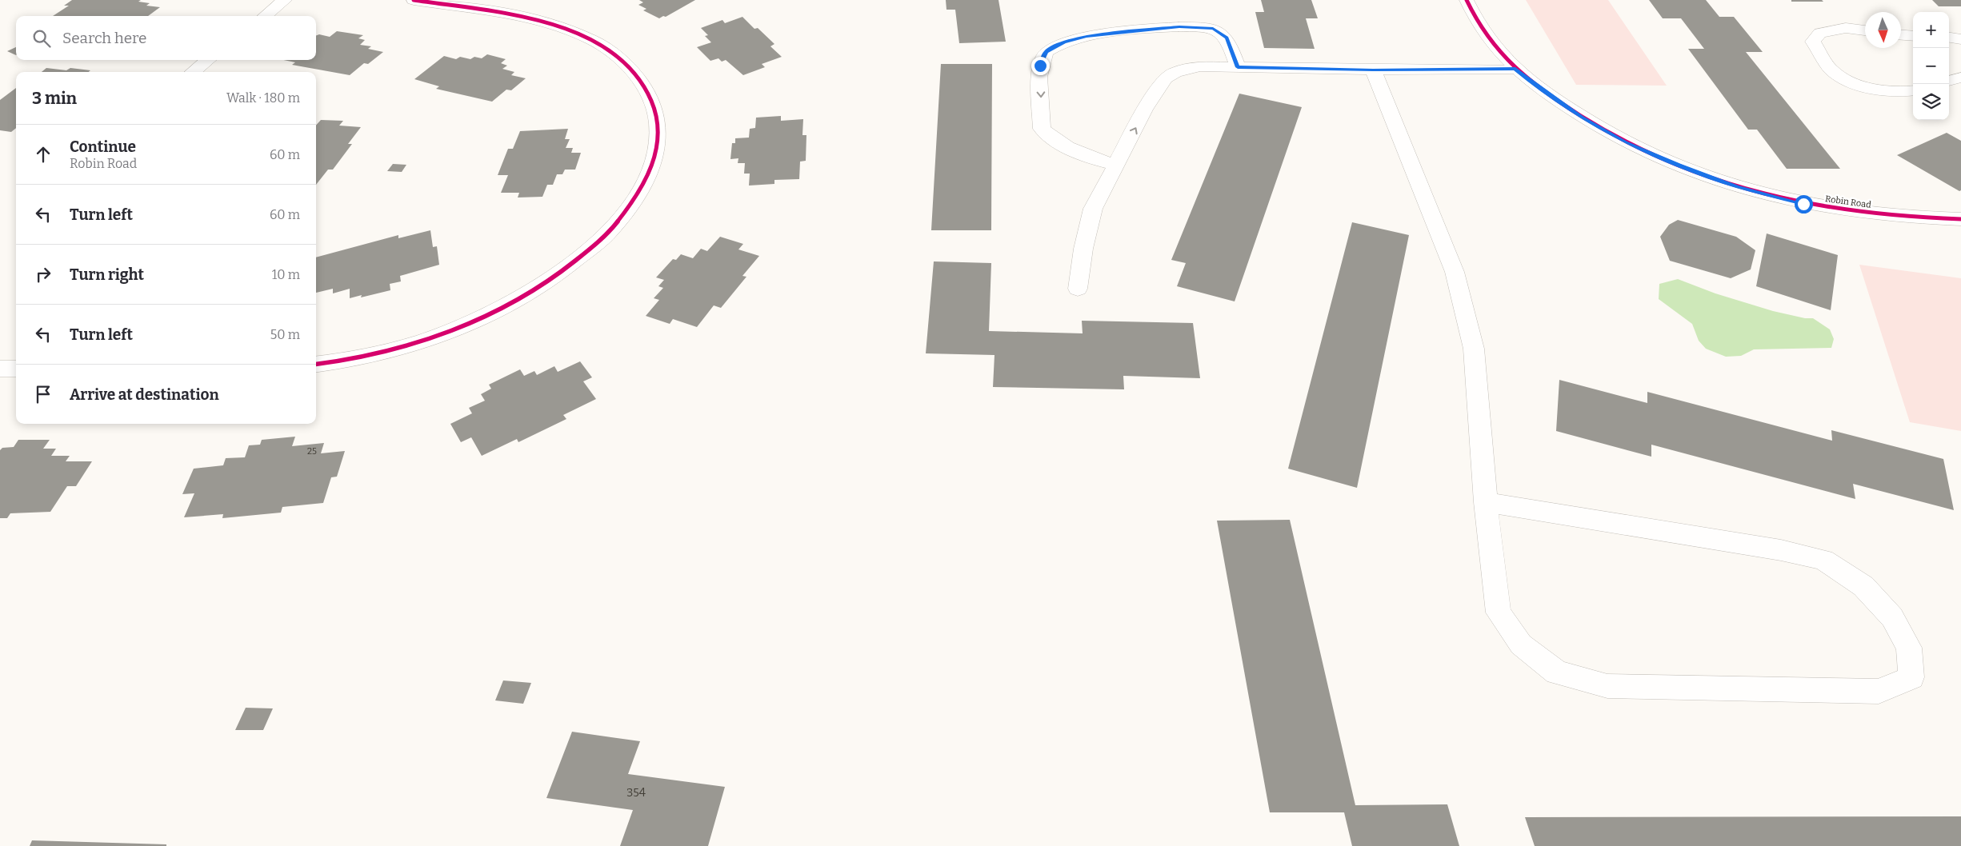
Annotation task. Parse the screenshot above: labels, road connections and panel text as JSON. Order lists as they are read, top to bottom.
{
  "streets": {
    "street": ["Robin Road"]
  },
  "house_numbers": ["25", "354"],
  "north": "bottom",
  "page": {
    "map_buttons": ["+", "−"],
    "search": "Search here",
    "heading": ["3 min", "Walk · 180 m"],
    "list": [
      ["Continue", "Robin Road", "60 m"],
      ["Turn left", "60 m"],
      ["Turn right", "10 m"],
      ["Turn left", "50 m"],
      "Arrive at destination"
    ]
  }
}
